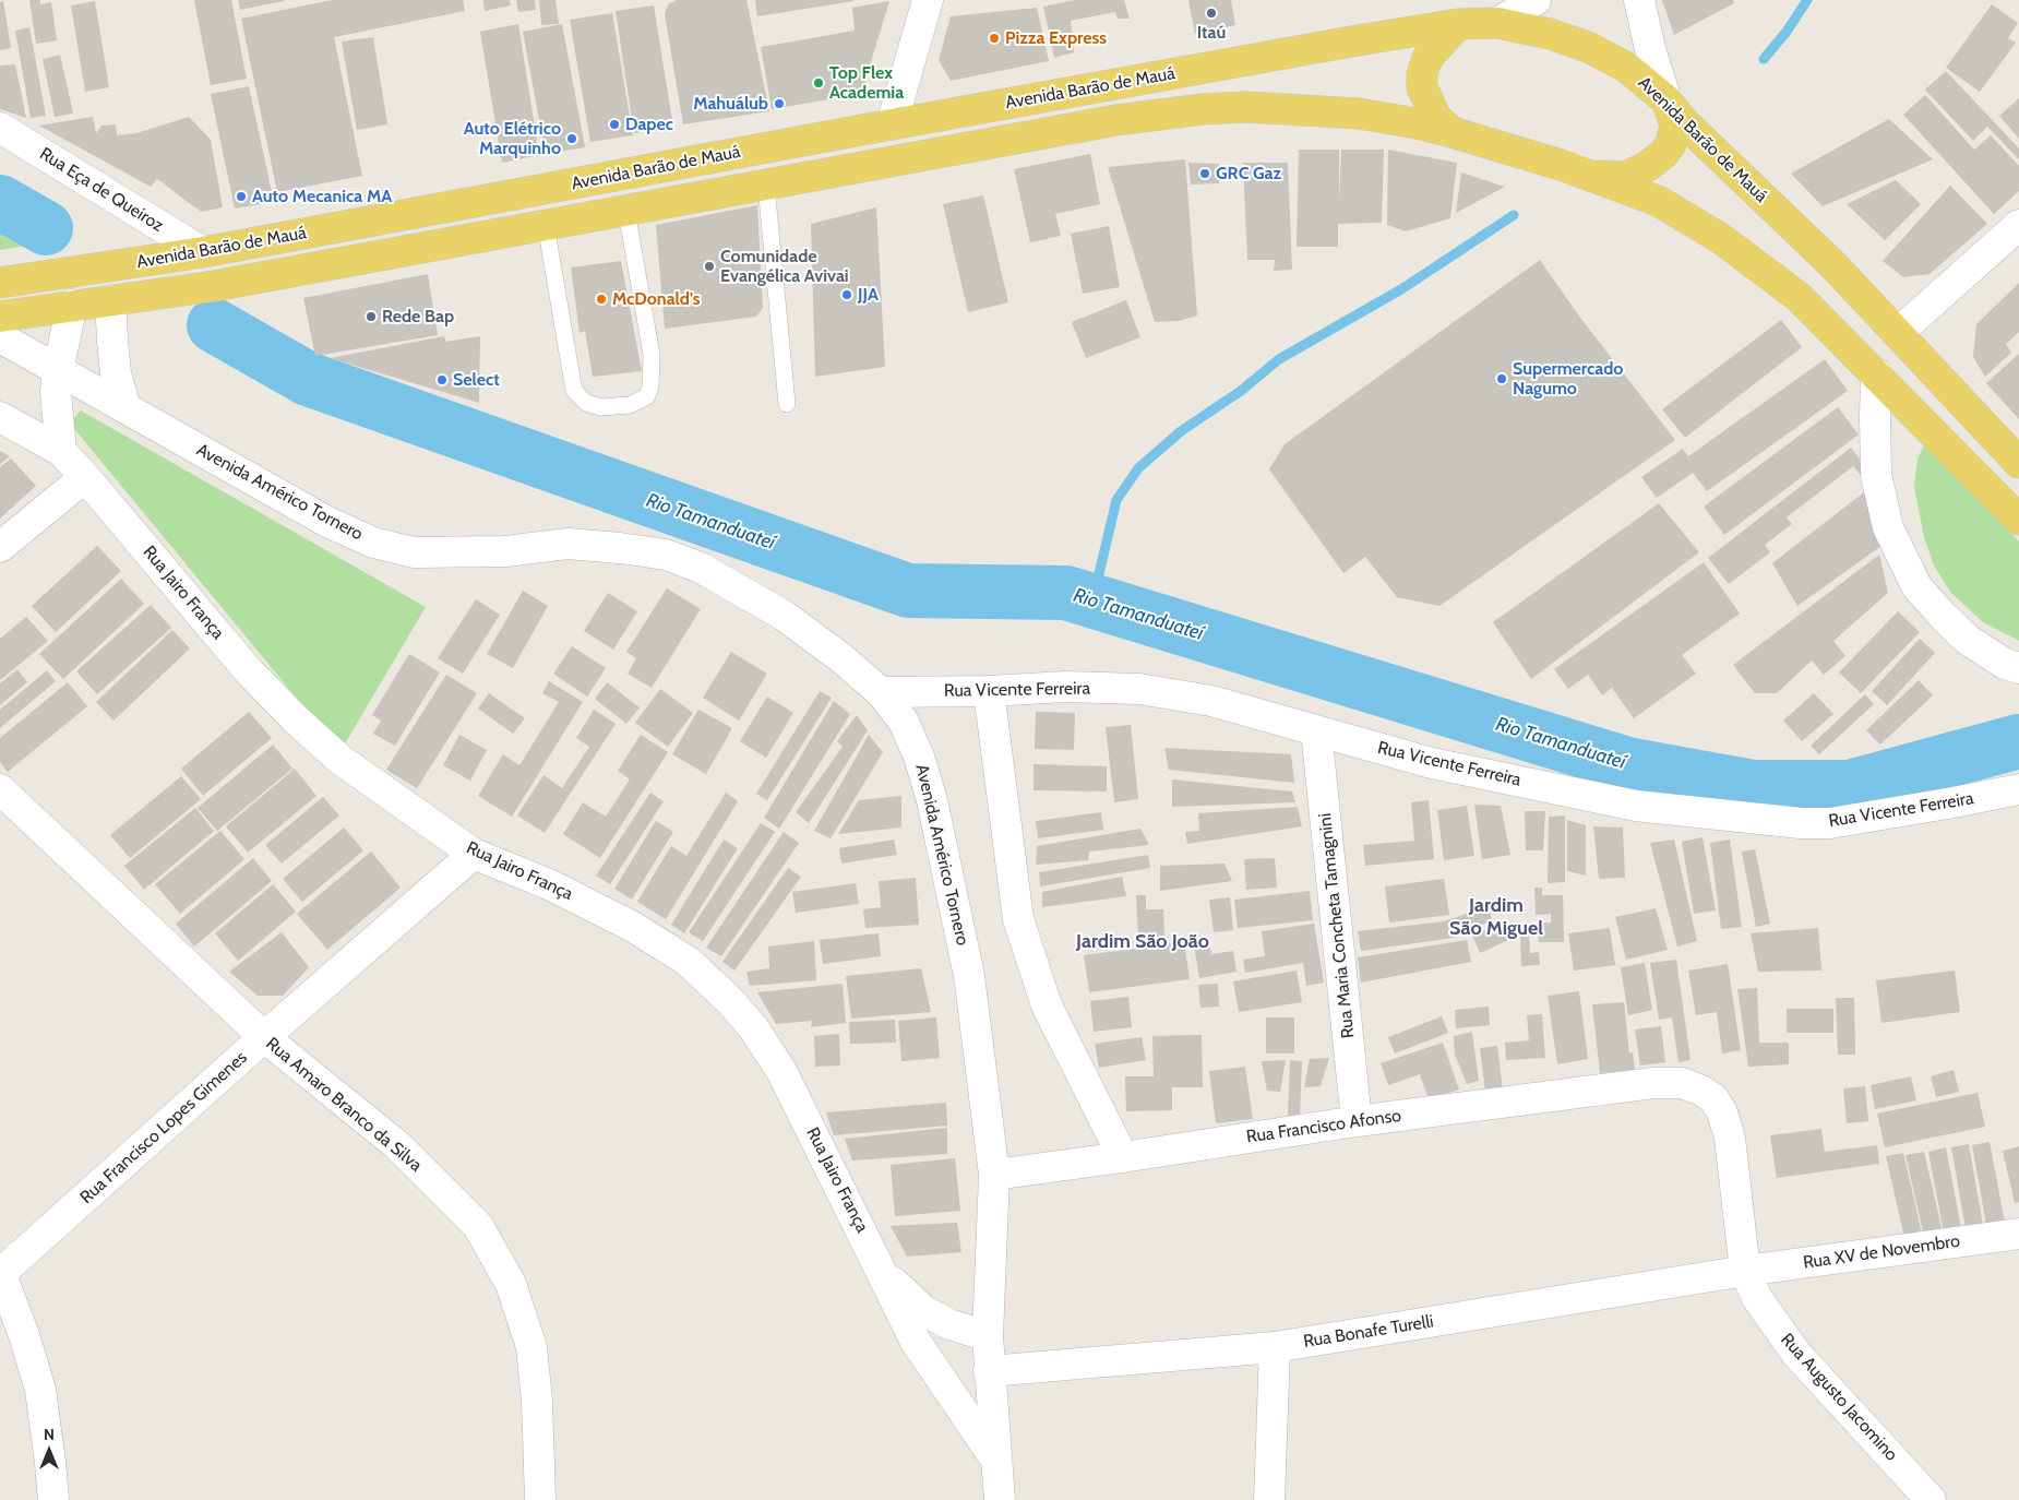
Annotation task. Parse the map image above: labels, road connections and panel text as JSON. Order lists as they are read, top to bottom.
{
  "streets": {
    "main road": ["Avenida Barão de Mauá"],
    "street": [
      "Rua Eça de Queiroz",
      "Avenida Américo Tornero",
      "Rua Jairo França",
      "Rua Vicente Ferreira",
      "Rua Maria Concheta Tamagnini",
      "Rua Amaro Branco da Silva",
      "Rua Francisco Afonso",
      "Rua Francisco Lopes Gimenes",
      "Rua XV de Novembro",
      "Rua Bonafe Turelli",
      "Rua Augusto Jacomino"
    ]
  },
  "crossings": [
    ["Avenida Barão de Mauá", "Rua Eça de Queiroz"],
    ["Avenida Américo Tornero", "Rua Jairo França"],
    ["Avenida Américo Tornero", "Rua Vicente Ferreira"],
    ["Avenida Américo Tornero", "Rua Francisco Afonso"],
    ["Avenida Américo Tornero", "Rua Bonafe Turelli"],
    ["Rua Jairo França", "Rua Francisco Lopes Gimenes"],
    ["Rua Vicente Ferreira", "Rua Maria Concheta Tamagnini"],
    ["Rua Maria Concheta Tamagnini", "Rua Francisco Afonso"],
    ["Rua Amaro Branco da Silva", "Rua Francisco Lopes Gimenes"],
    ["Rua Francisco Afonso", "Rua Augusto Jacomino"],
    ["Rua XV de Novembro", "Rua Bonafe Turelli"],
    ["Rua XV de Novembro", "Rua Augusto Jacomino"],
    ["Rua Bonafe Turelli", "Rua Augusto Jacomino"]
  ],
  "districts": ["Jardim São Miguel", "Jardim São João"],
  "water": ["Rio Tamanduateí"],
  "places": [
    "Itaú",
    "Pizza Express",
    "Top Flex Academia",
    "Mahuálub",
    "Dapec",
    "Auto Elétrico Marquinho",
    "GRC Gaz",
    "Auto Mecanica MA",
    "Comunidade Evangélica Avivai",
    "JJA",
    "McDonald's",
    "Rede Bap",
    "Supermercado Nagumo",
    "Select"
  ],
  "north": "top"
}
